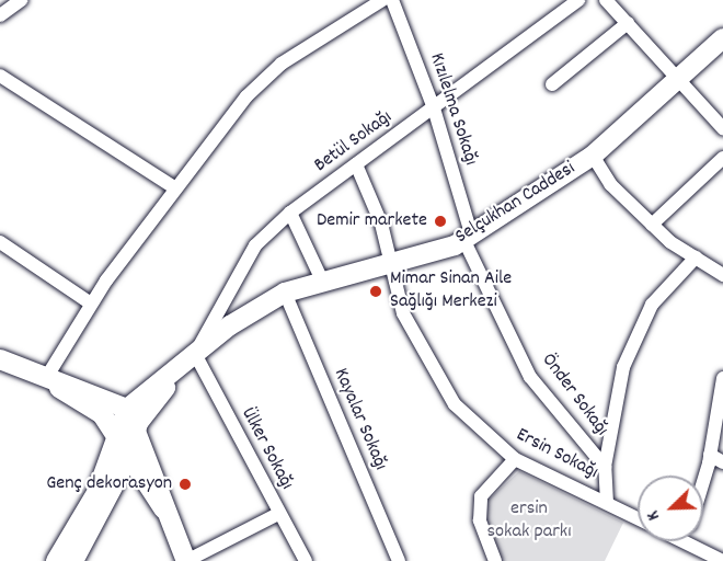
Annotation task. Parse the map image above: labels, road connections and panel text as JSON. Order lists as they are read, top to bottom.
{
  "streets": {
    "street": [
      "Kızılelma Sokağı",
      "Betül Sokağı",
      "Selçukhan Caddesi",
      "Önder Sokağı",
      "Kayalar Sokağı",
      "Ülker Sokağı",
      "Ersin Sokağı"
    ]
  },
  "crossings": [
    ["Kızılelma Sokağı", "Betül Sokağı"],
    ["Kızılelma Sokağı", "Selçukhan Caddesi"],
    ["Kızılelma Sokağı", "Önder Sokağı"],
    ["Betül Sokağı", "Selçukhan Caddesi"],
    ["Betül Sokağı", "Ülker Sokağı"],
    ["Betül Sokağı", "Ersin Sokağı"],
    ["Selçukhan Caddesi", "Önder Sokağı"],
    ["Selçukhan Caddesi", "Kayalar Sokağı"],
    ["Selçukhan Caddesi", "Ülker Sokağı"],
    ["Selçukhan Caddesi", "Ersin Sokağı"]
  ],
  "parks": ["ersin sokak parkı"],
  "places": ["Demir markete", "Mimar Sinan Aile Sağlığı Merkezi", "Genç dekorasyon"],
  "north": "bottom left"
}
